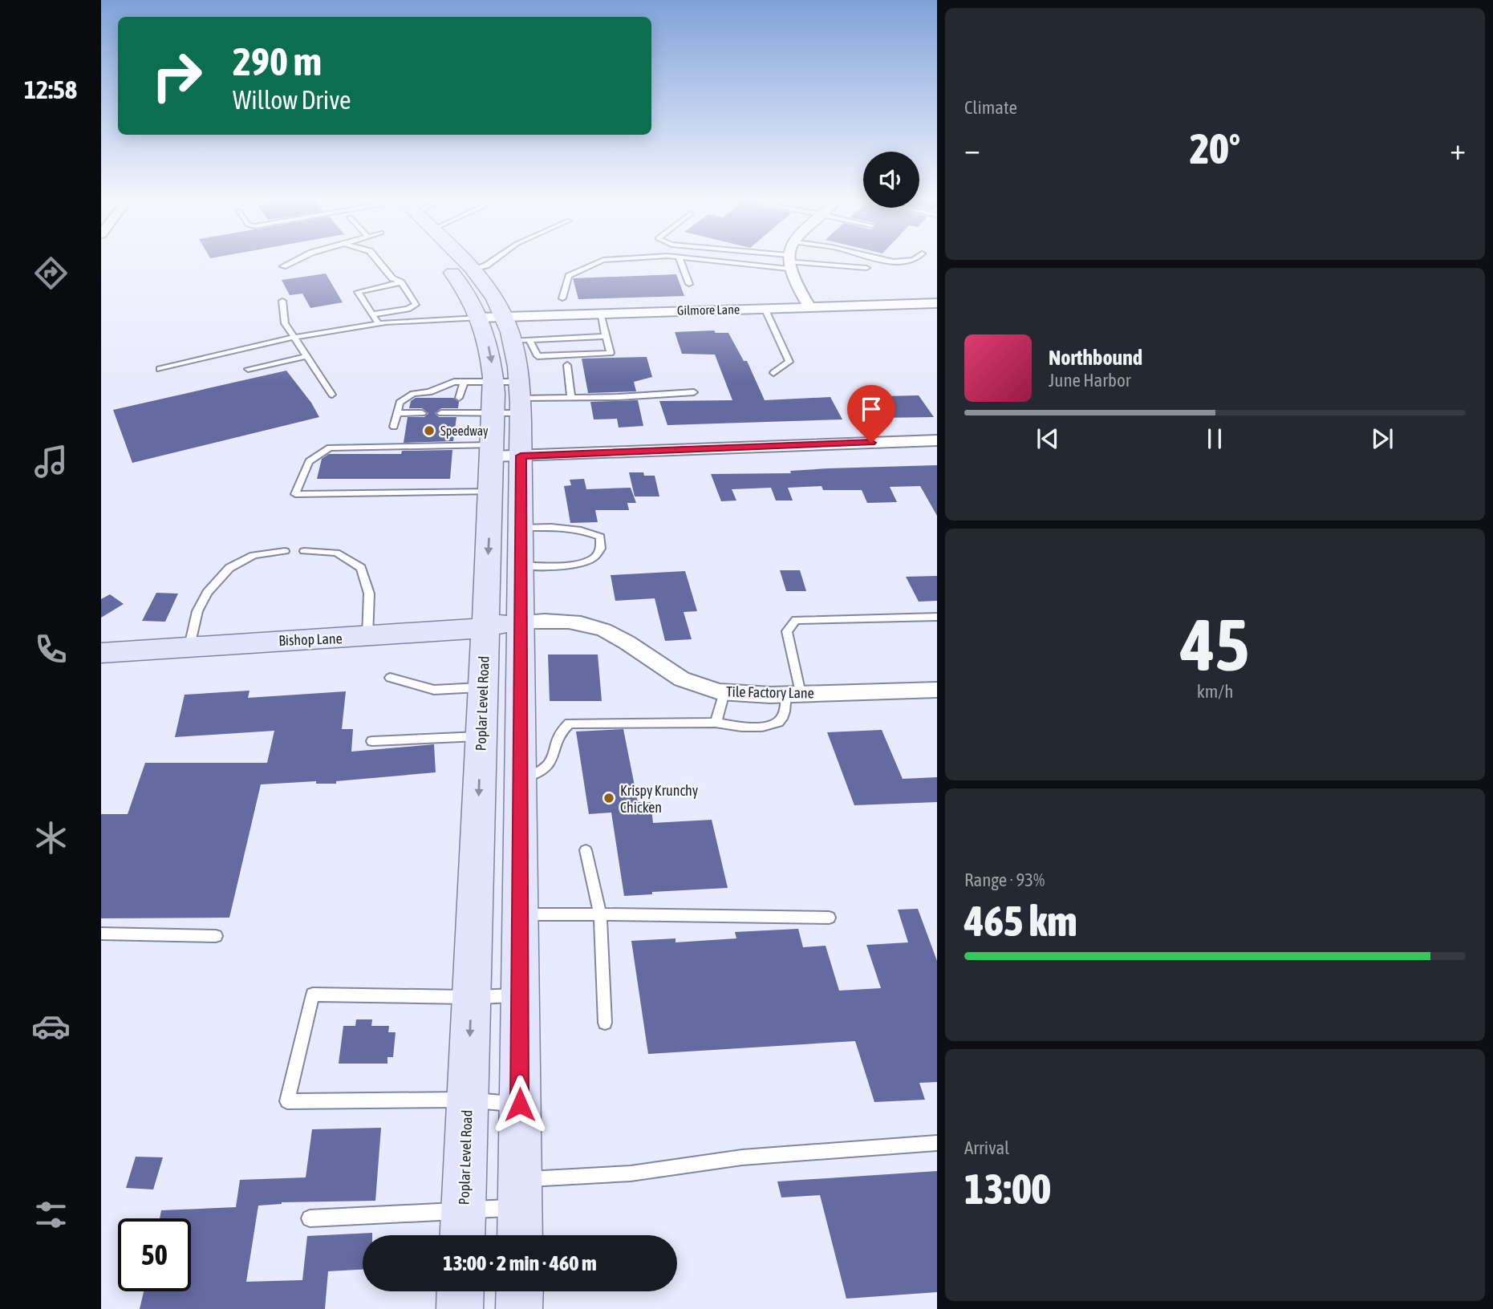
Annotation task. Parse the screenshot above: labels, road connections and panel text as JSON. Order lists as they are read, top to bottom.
{
  "streets": {
    "main road": ["Bishop Lane", "Poplar Level Road"],
    "street": ["Gilmore Lane", "Tile Factory Lane"]
  },
  "crossings": [
    ["Gilmore Lane", "Poplar Level Road"],
    ["Bishop Lane", "Tile Factory Lane"],
    ["Bishop Lane", "Poplar Level Road"]
  ],
  "places": ["Speedway", "Krispy Krunchy Chicken"],
  "page": {
    "tabs": "12:58",
    "tile": [
      "Climate",
      ["45", "km/h"],
      ["Range · 93%", "465 km"],
      ["Arrival", "13:00"]
    ],
    "turn": ["290 m", "Willow Drive"],
    "heat": ["−", "20°", "+"],
    "song": ["Northbound", "June Harbor"],
    "limit": "50",
    "trip": "13:00 · 2 min · 460 m"
  }
}
